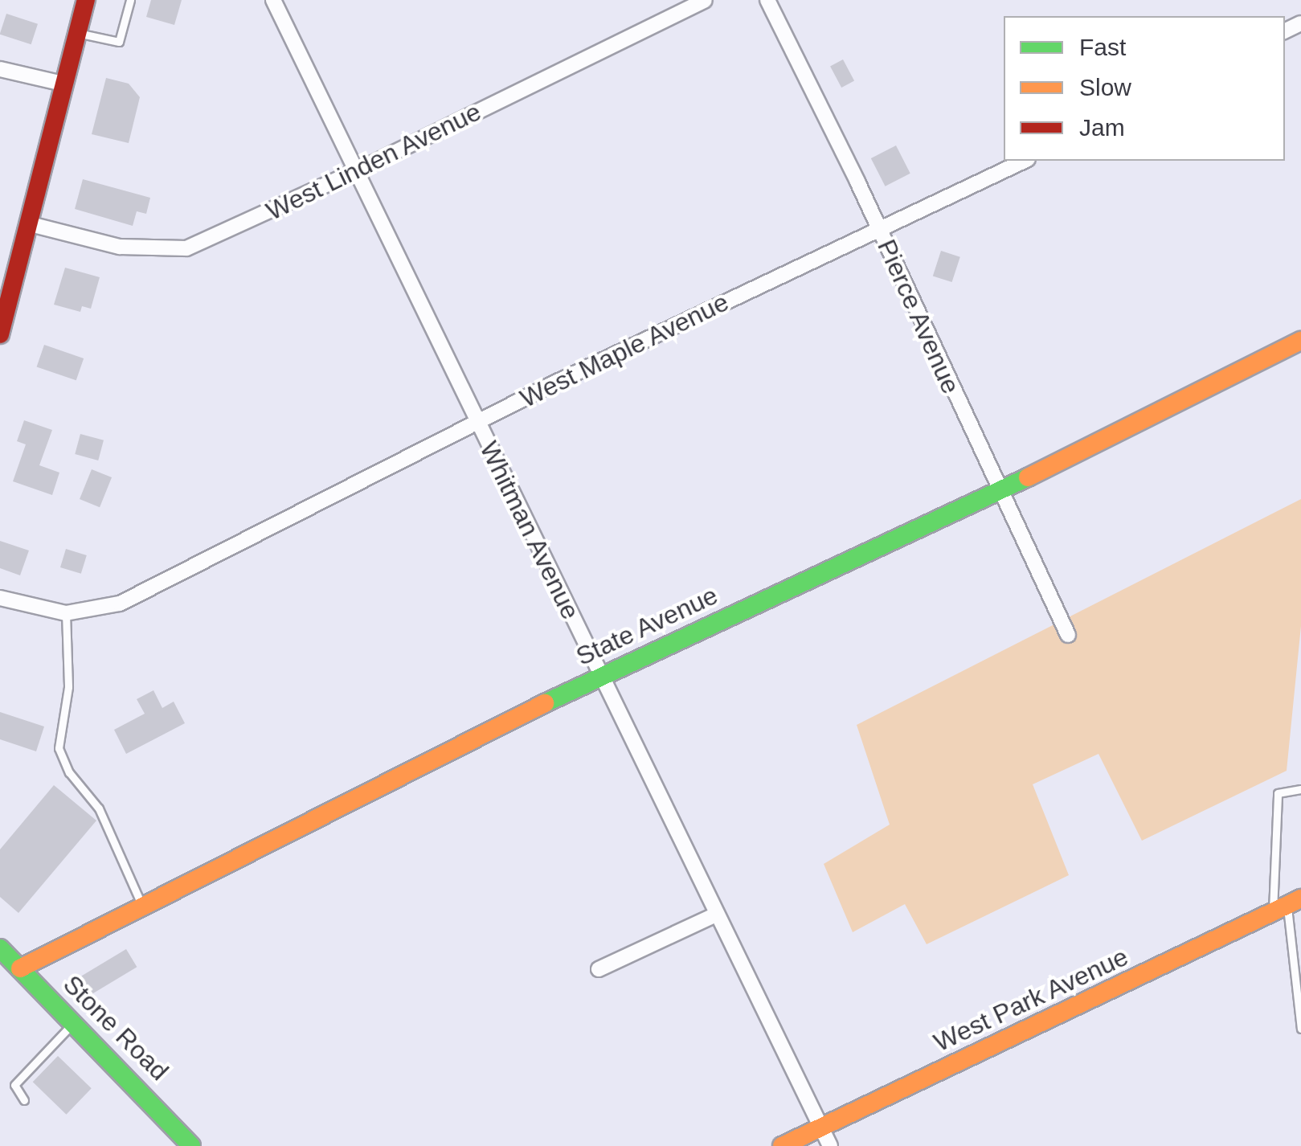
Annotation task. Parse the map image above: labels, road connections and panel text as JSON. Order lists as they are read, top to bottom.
{
  "streets": {
    "main road": ["State Avenue", "West Park Avenue", "Stone Road"],
    "street": [
      "West Linden Avenue",
      "Pierce Avenue",
      "West Maple Avenue",
      "Whitman Avenue"
    ]
  },
  "crossings": [
    ["West Linden Avenue", "Whitman Avenue"],
    ["Pierce Avenue", "West Maple Avenue"],
    ["Pierce Avenue", "State Avenue"],
    ["West Maple Avenue", "Whitman Avenue"],
    ["Whitman Avenue", "State Avenue"],
    ["Whitman Avenue", "West Park Avenue"],
    ["State Avenue", "Stone Road"]
  ],
  "legend": ["Fast", "Slow", "Jam"]
}
